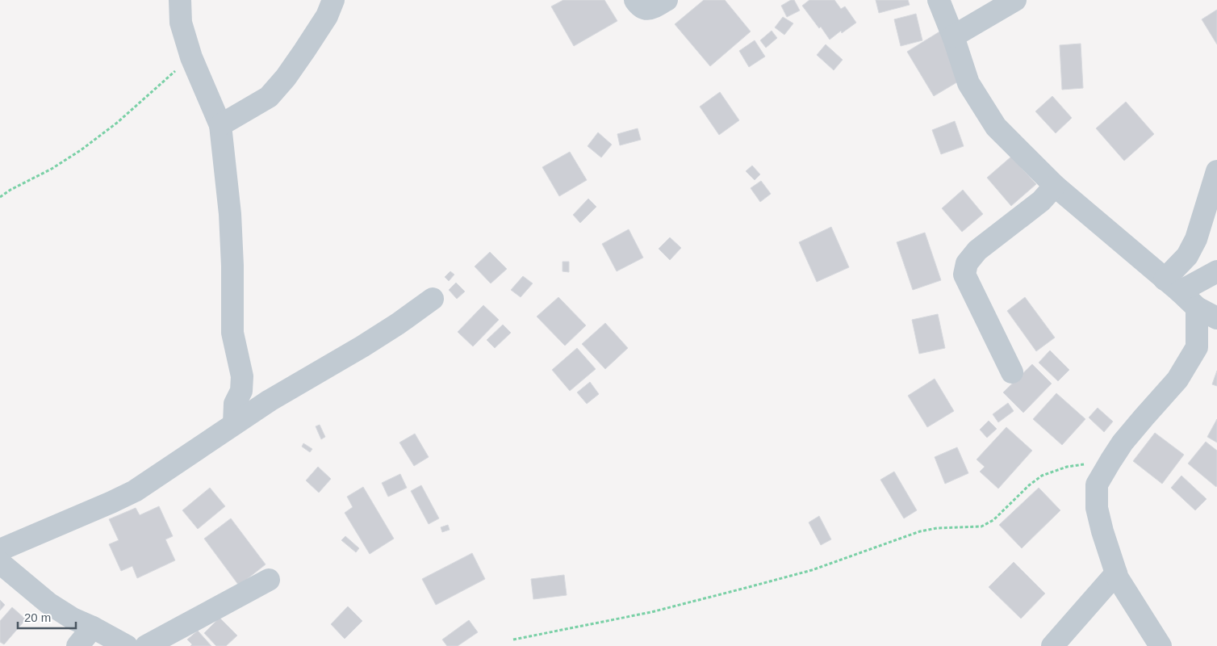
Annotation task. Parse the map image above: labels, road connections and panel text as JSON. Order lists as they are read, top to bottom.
{
  "scale_bar": "20 m"
}
